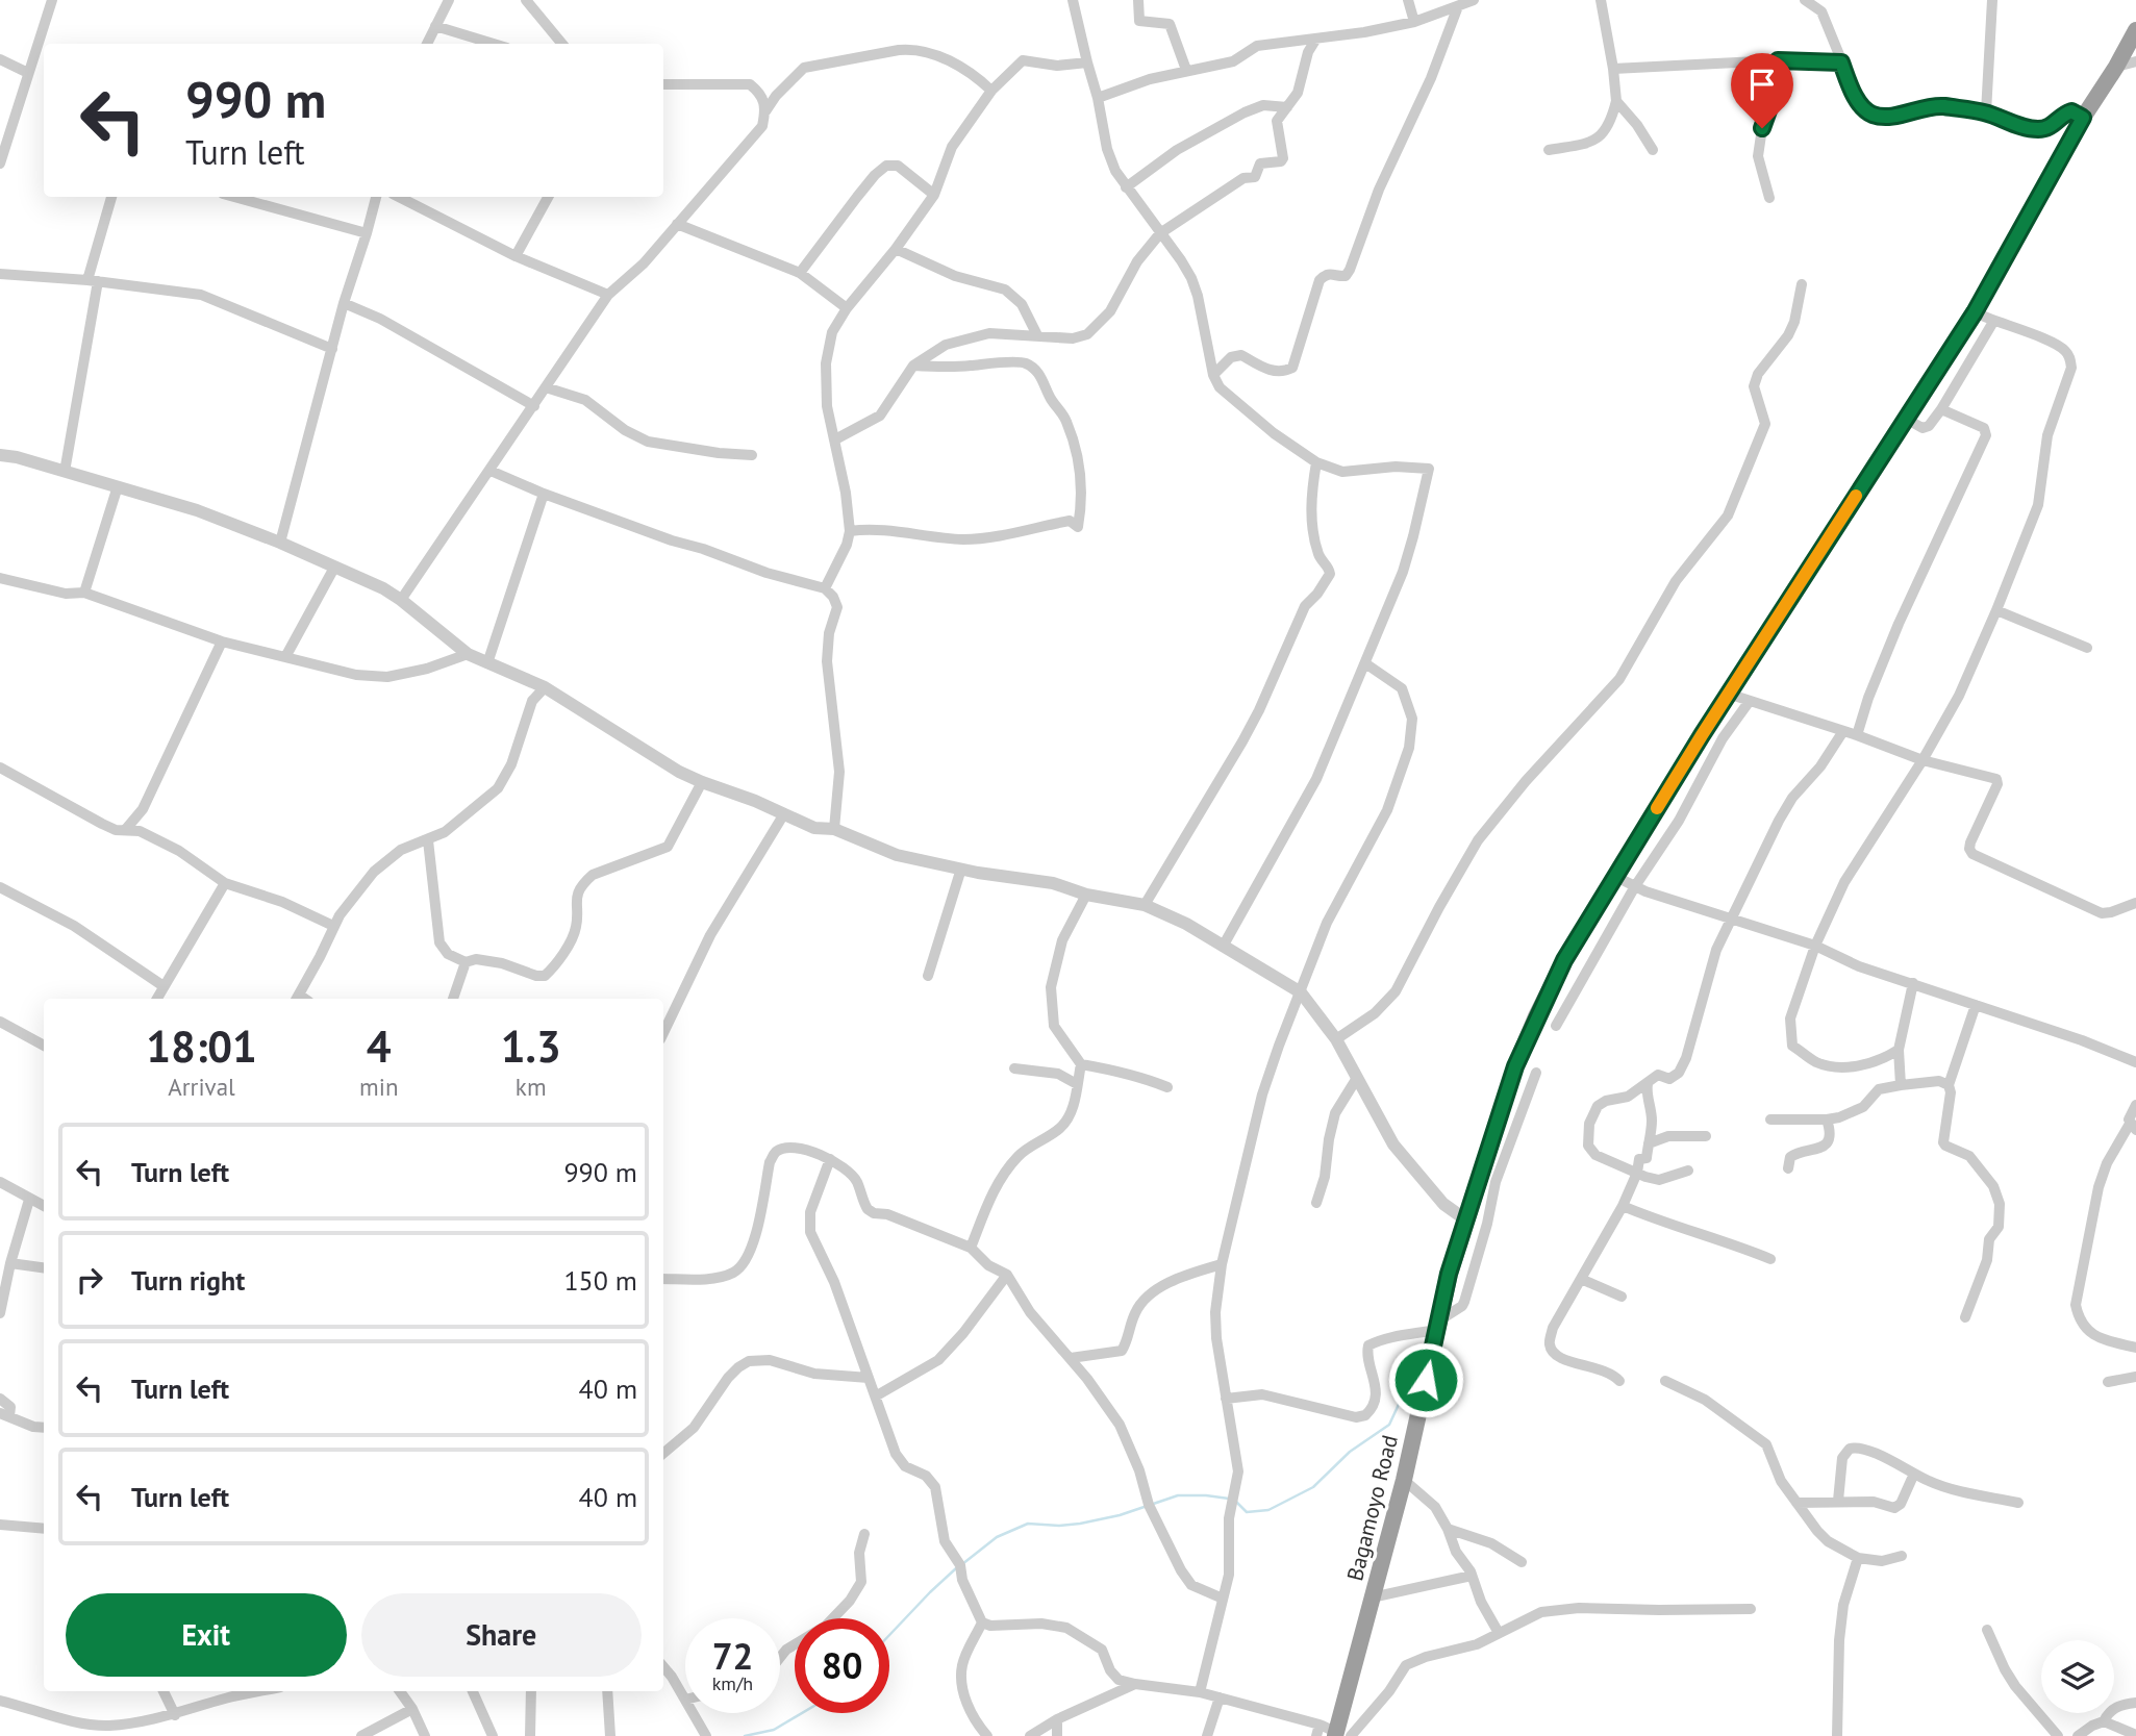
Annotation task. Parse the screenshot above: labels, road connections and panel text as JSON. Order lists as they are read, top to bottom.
{
  "streets": {
    "highway": ["Bagamoyo Road"]
  },
  "page": {
    "turn": ["990 m", "Turn left"],
    "eta": [
      "18:01",
      "Arrival",
      "4",
      "min",
      "1.3",
      "km"
    ],
    "list": [
      {
        "name": "Turn left",
        "value": "990 m"
      },
      {
        "name": "Turn right",
        "value": "150 m"
      },
      {
        "name": "Turn left",
        "value": "40 m"
      },
      {
        "name": "Turn left",
        "value": "40 m"
      }
    ],
    "buttons": ["Exit", "Share"],
    "speed": "72 km/h",
    "limit": "80"
  }
}
